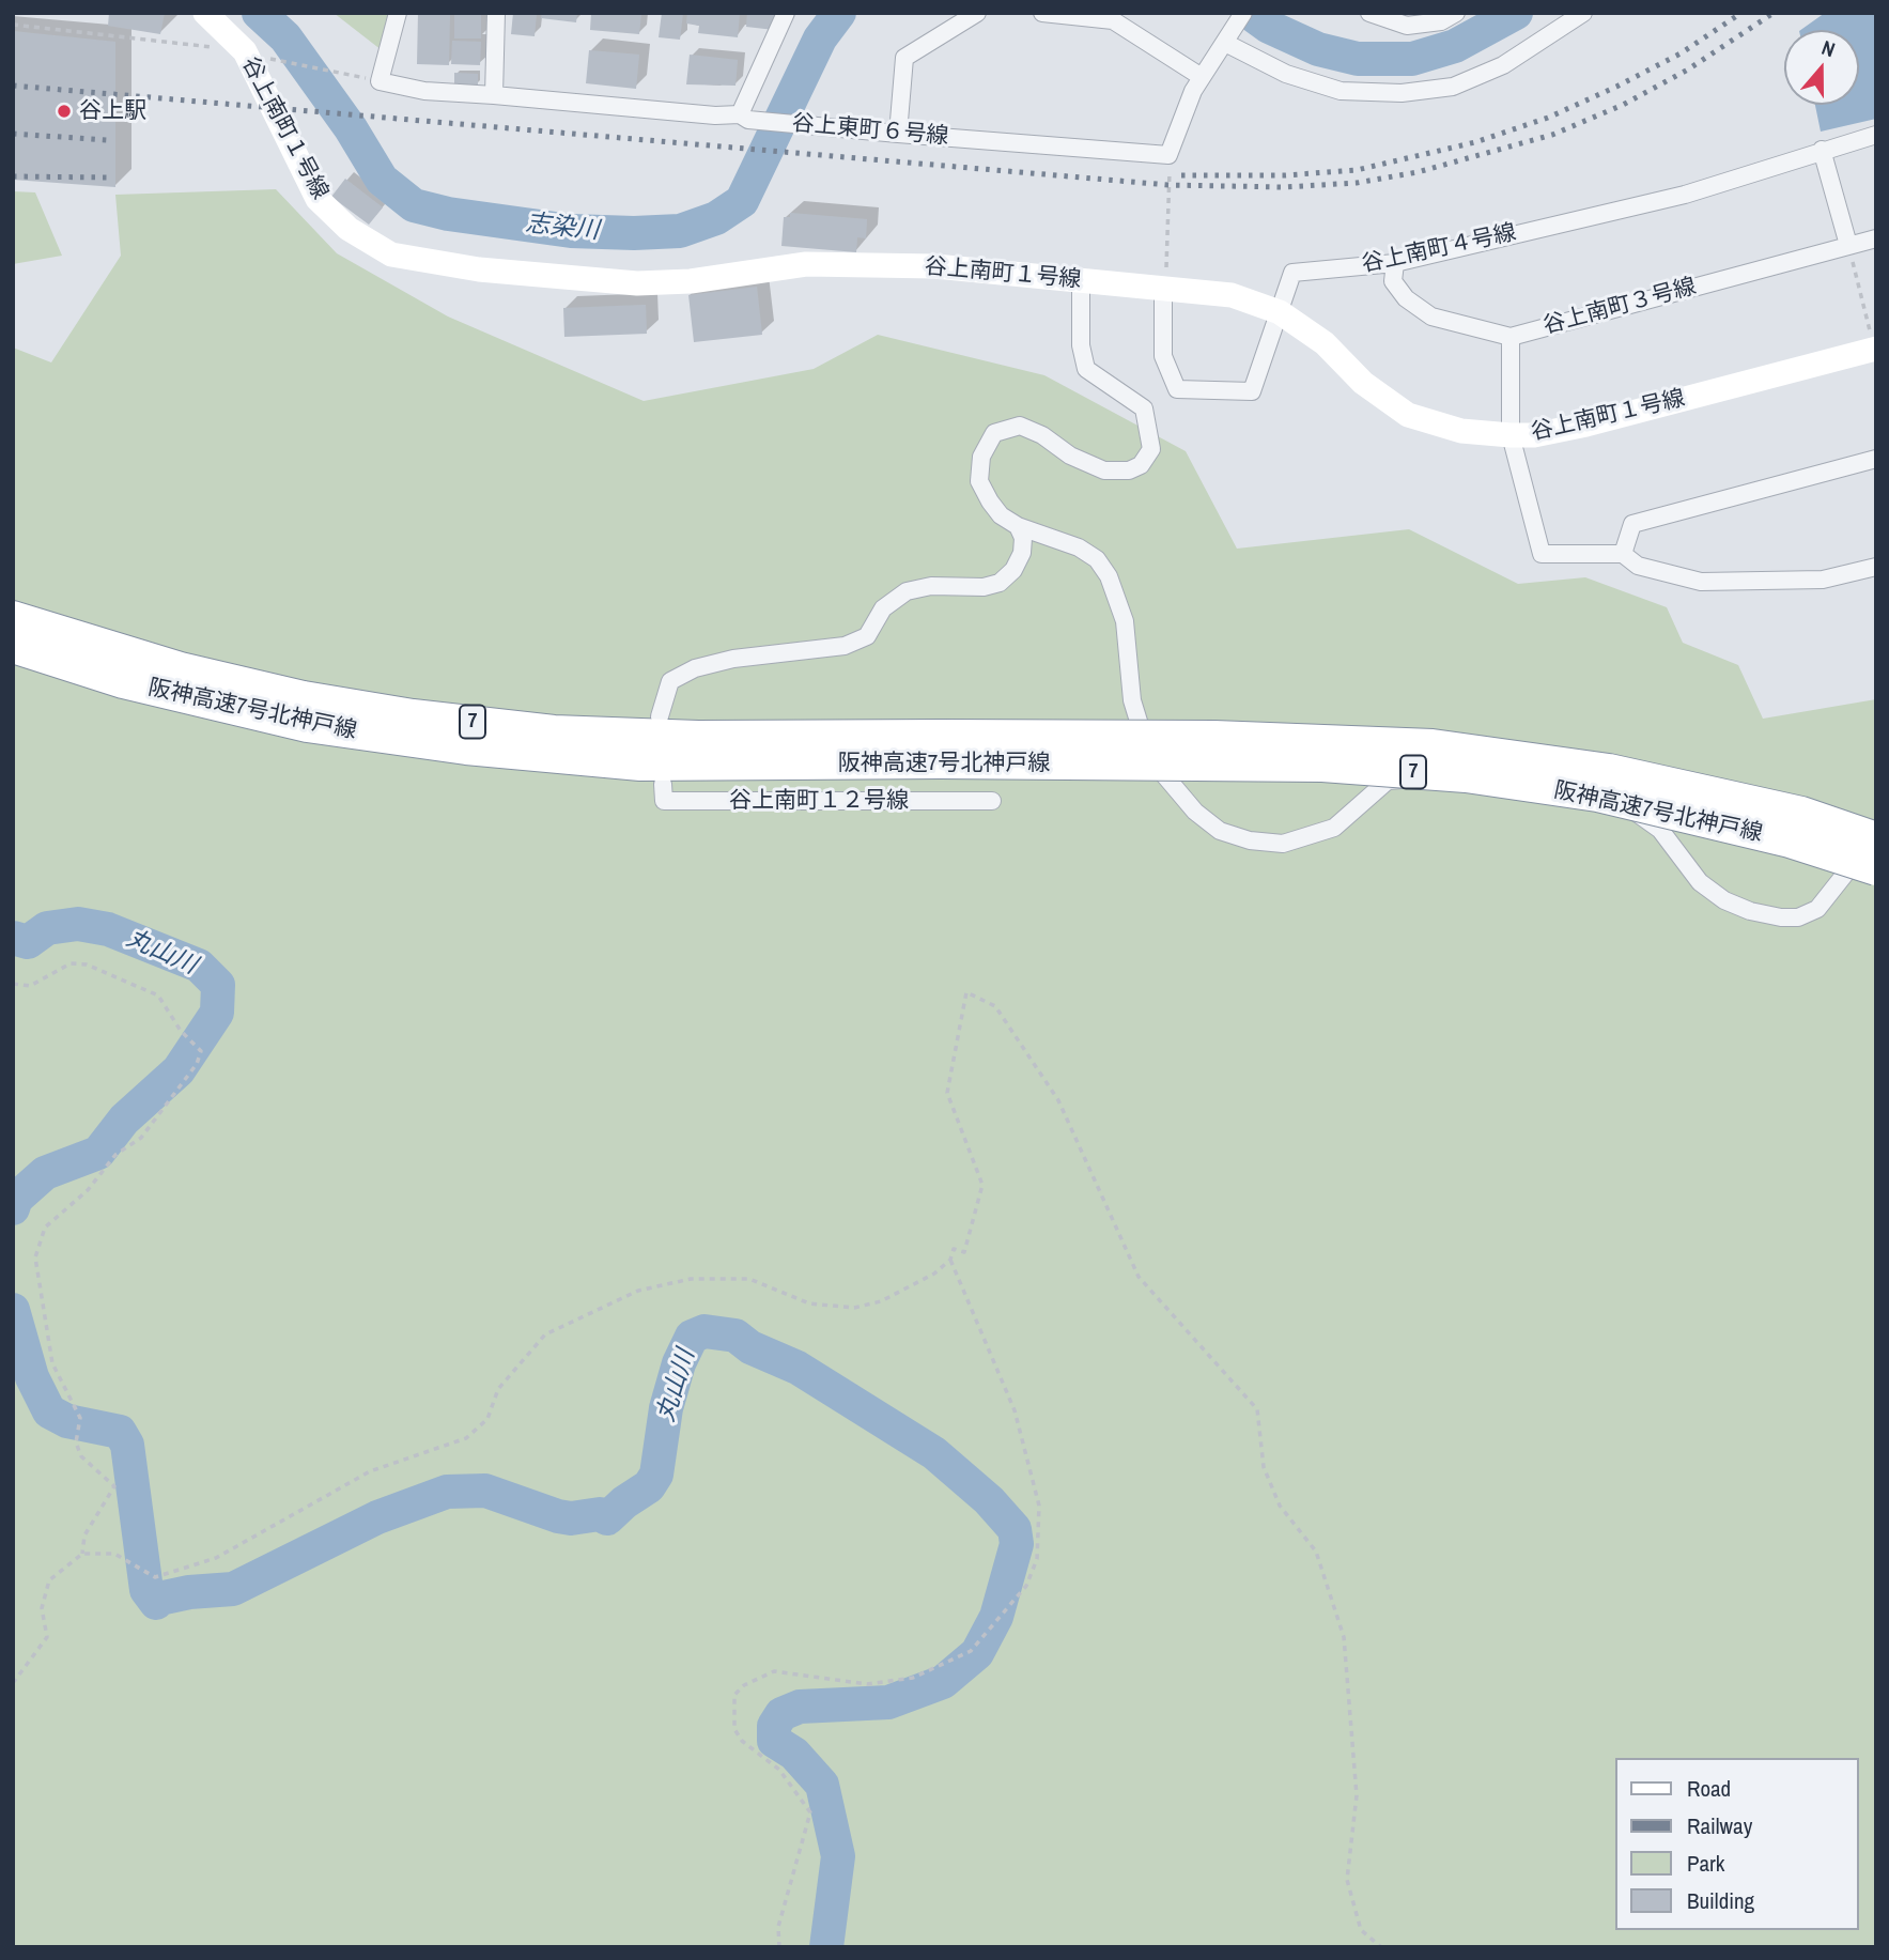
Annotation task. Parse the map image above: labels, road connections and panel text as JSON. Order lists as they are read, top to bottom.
{
  "streets": {
    "highway": ["阪神高速7号北神戸線", "7"],
    "street": [
      "谷上南町１号線",
      "谷上東町６号線",
      "谷上南町４号線",
      "谷上南町３号線",
      "谷上南町１２号線"
    ]
  },
  "crossings": [
    ["谷上南町１号線", "谷上南町４号線"],
    ["谷上南町４号線", "谷上南町３号線"]
  ],
  "water": ["志染川", "丸山川"],
  "places": ["谷上駅"],
  "legend": [
    "Road",
    "Railway",
    "Park",
    "Building"
  ],
  "north": "top"
}
